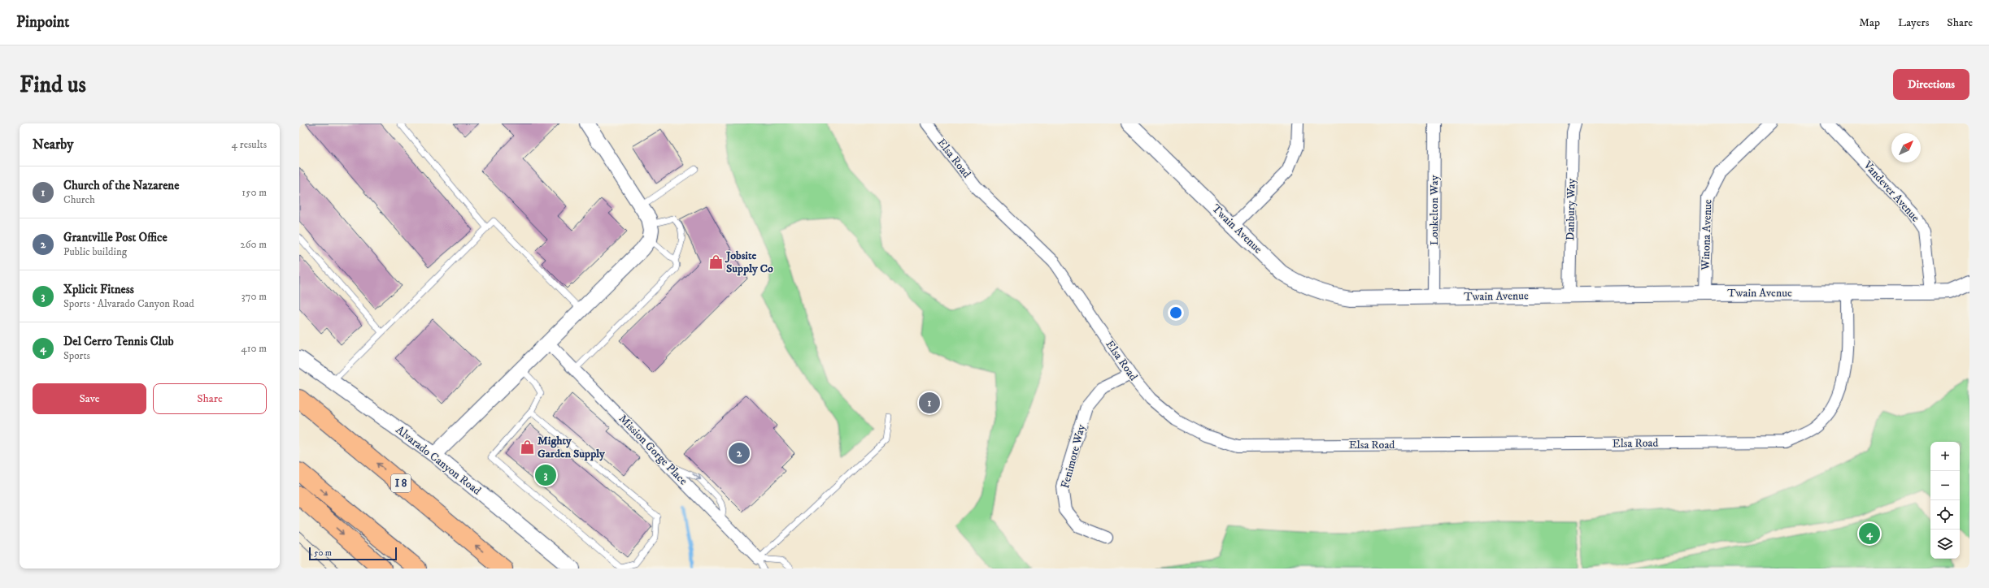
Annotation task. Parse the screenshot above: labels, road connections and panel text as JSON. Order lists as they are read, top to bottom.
{
  "streets": {
    "highway": ["I 8"],
    "street": [
      "Elsa Road",
      "Vandever Avenue",
      "Danbury Way",
      "Loukelton Way",
      "Twain Avenue",
      "Winona Avenue",
      "Mission Gorge Place",
      "Fenimore Way",
      "Alvarado Canyon Road"
    ]
  },
  "crossings": [
    ["Elsa Road", "Twain Avenue"],
    ["Elsa Road", "Fenimore Way"],
    ["Vandever Avenue", "Twain Avenue"],
    ["Danbury Way", "Twain Avenue"],
    ["Loukelton Way", "Twain Avenue"],
    ["Twain Avenue", "Winona Avenue"]
  ],
  "places": {
    "shop": ["Jobsite Supply Co", "Mighty Garden Supply"]
  },
  "scale_bar": "50 m",
  "north": "top right",
  "page": {
    "header": "Pinpoint",
    "nav": ["Map", "Layers", "Share"],
    "buttons": [
      "Directions",
      ["Save", "Share"]
    ],
    "title": "Find us",
    "heading": ["Nearby", "4 results"],
    "list": [
      {
        "mark": "1",
        "name": "Church of the Nazarene",
        "note": "Church",
        "value": "150 m"
      },
      {
        "mark": "2",
        "name": "Grantville Post Office",
        "note": "Public building",
        "value": "260 m"
      },
      {
        "mark": "3",
        "name": "Xplicit Fitness",
        "note": "Sports · Alvarado Canyon Road",
        "value": "370 m"
      },
      {
        "mark": "4",
        "name": "Del Cerro Tennis Club",
        "note": "Sports",
        "value": "410 m"
      }
    ],
    "pins": [
      "1",
      "2",
      "3",
      "4"
    ],
    "map_buttons": ["+", "−"],
    "scale": "50 m"
  }
}
